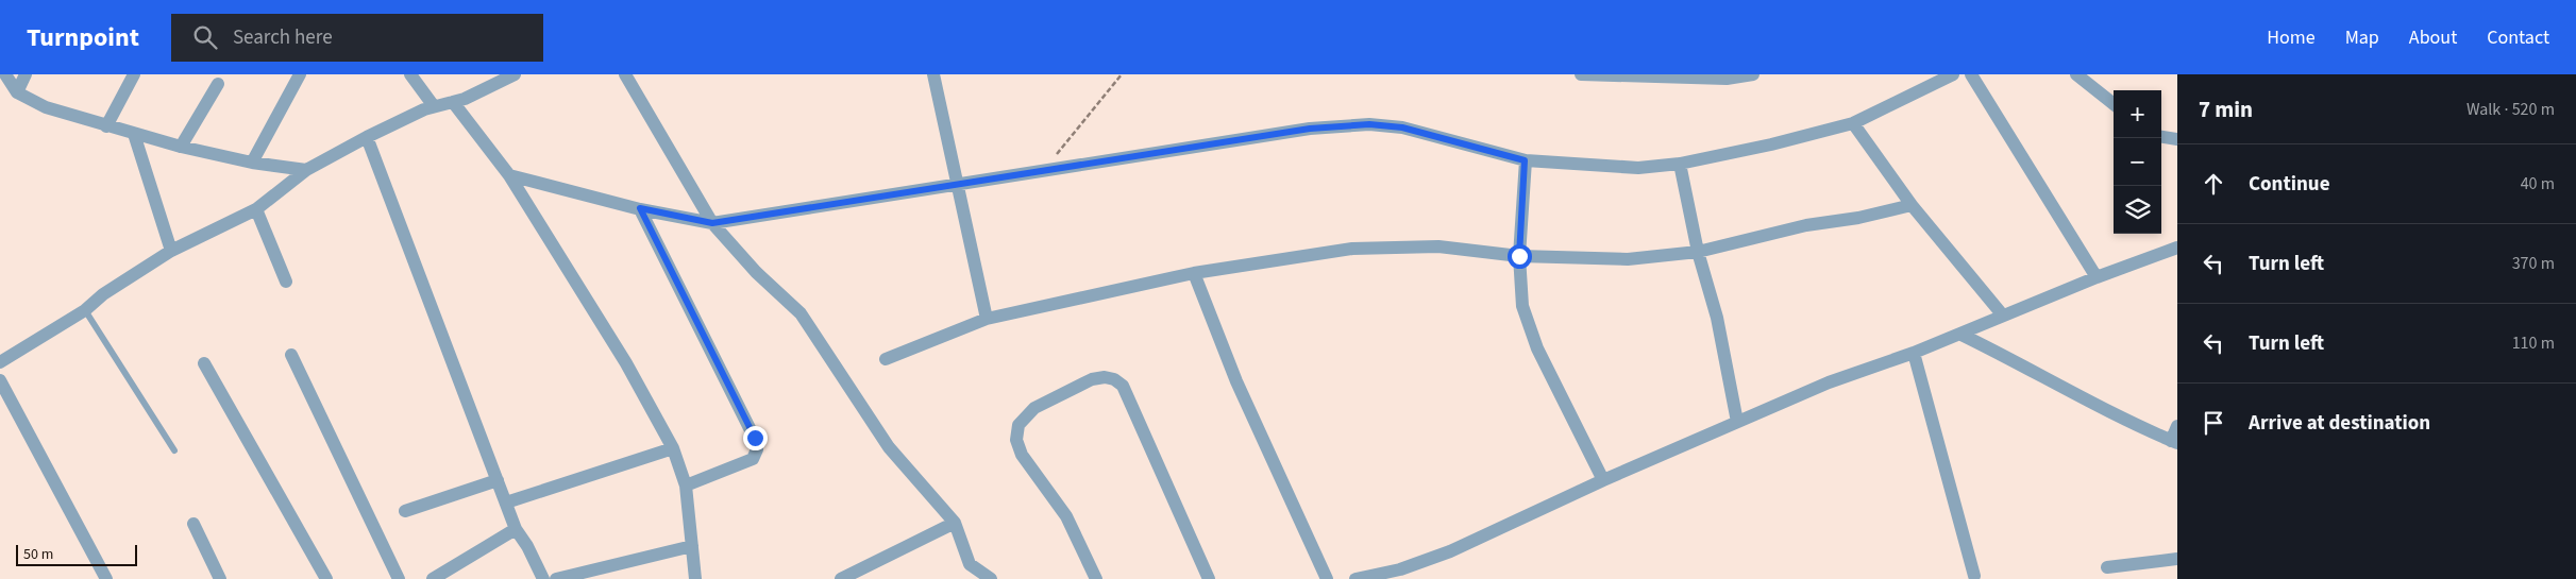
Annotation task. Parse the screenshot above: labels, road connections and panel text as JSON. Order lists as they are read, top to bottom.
{
  "scale_bar": "50 m",
  "page": {
    "header": "Turnpoint",
    "search": "Search here",
    "nav": [
      "Home",
      "Map",
      "About",
      "Contact"
    ],
    "heading": ["7 min", "Walk · 520 m"],
    "map_buttons": ["+", "−"],
    "list": [
      ["Continue", "40 m"],
      ["Turn left", "370 m"],
      ["Turn left", "110 m"],
      "Arrive at destination"
    ],
    "scale": "50 m"
  }
}
